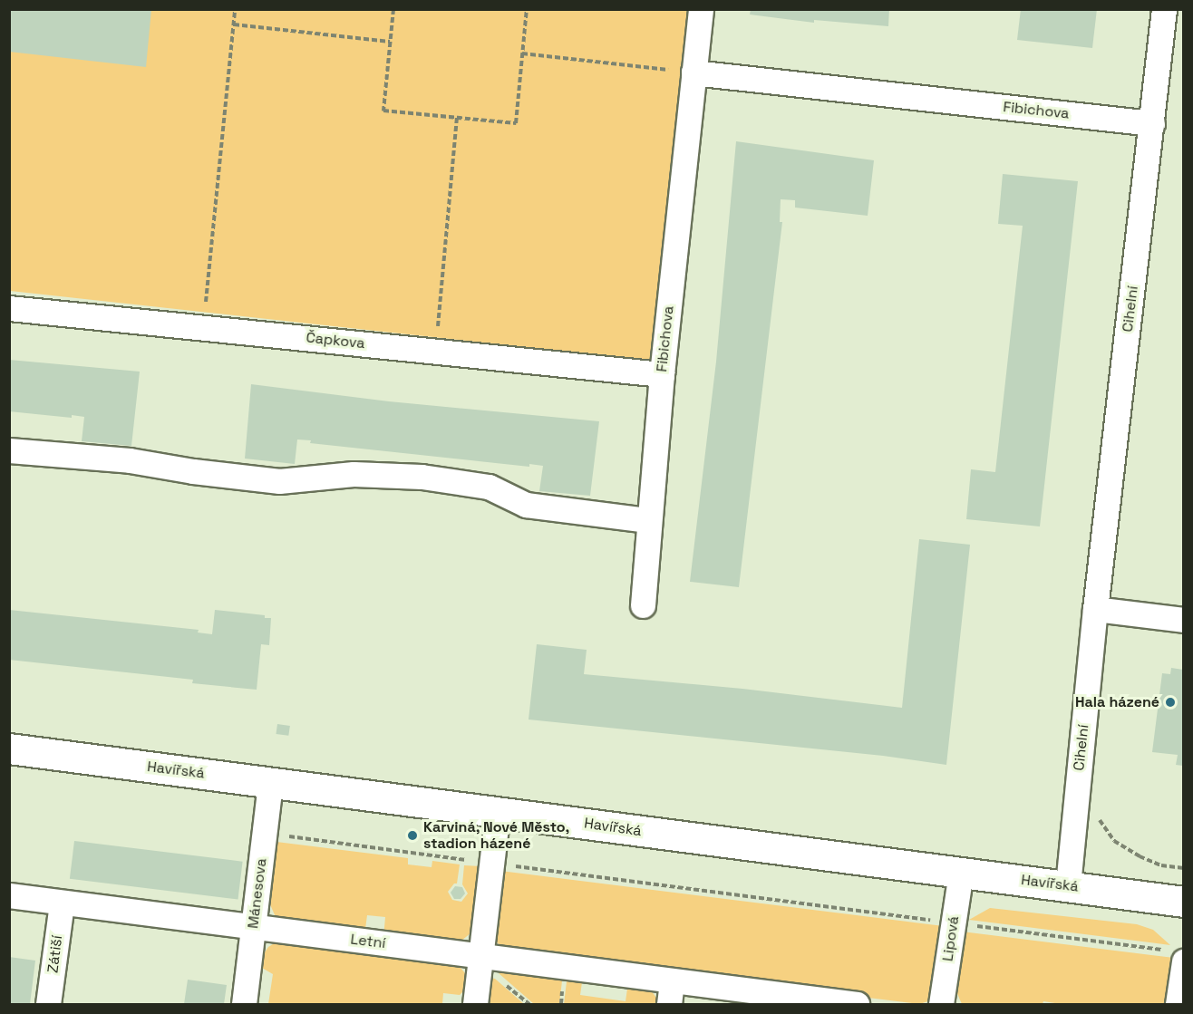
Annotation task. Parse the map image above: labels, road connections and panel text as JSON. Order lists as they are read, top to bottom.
{
  "streets": {
    "street": [
      "Fibichova",
      "Cihelní",
      "Čapkova",
      "Havířská",
      "Mánesova",
      "Lipová",
      "Letní",
      "Zátiší"
    ]
  },
  "crossings": [
    ["Fibichova", "Cihelní"],
    ["Fibichova", "Čapkova"],
    ["Cihelní", "Havířská"],
    ["Havířská", "Mánesova"],
    ["Havířská", "Lipová"],
    ["Mánesova", "Letní"],
    ["Letní", "Zátiší"]
  ],
  "places": ["Hala házené", "Karviná, Nové Město, stadion házené"]
}
